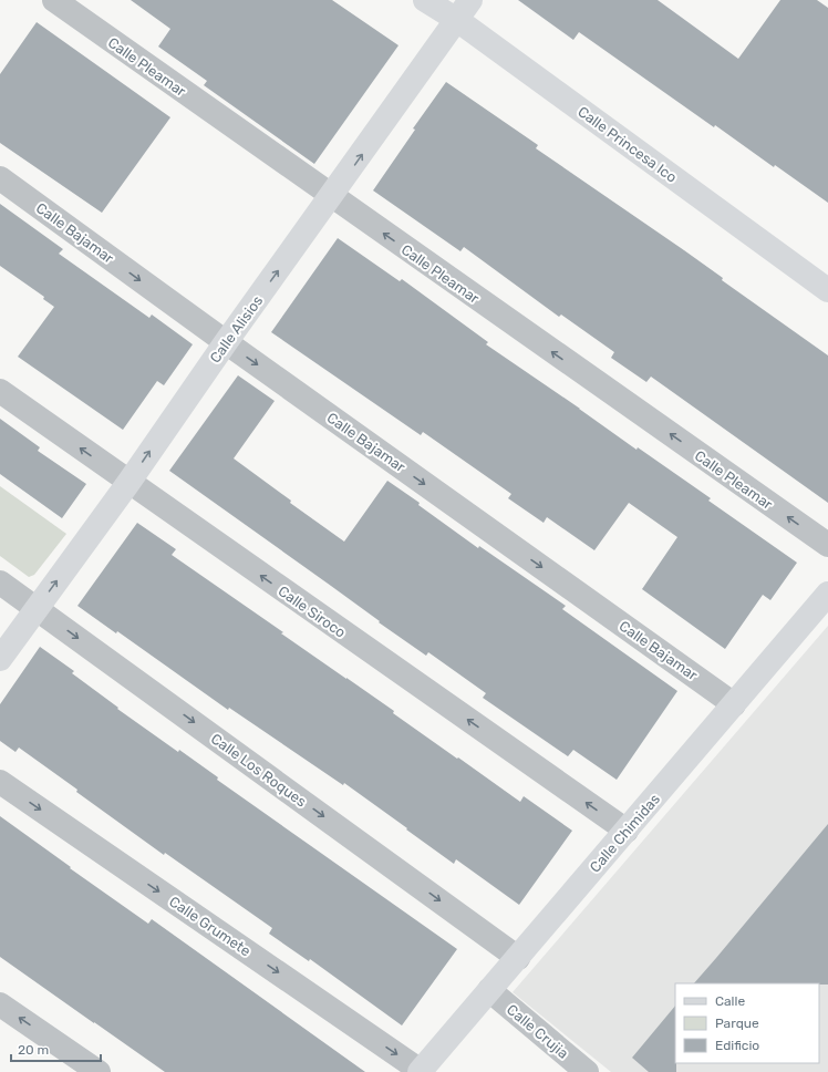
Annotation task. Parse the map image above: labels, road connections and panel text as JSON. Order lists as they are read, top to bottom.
{
  "streets": {
    "street": [
      "Calle Pleamar",
      "Calle Princesa Ico",
      "Calle Bajamar",
      "Calle Alisios",
      "Calle Siroco",
      "Calle Los Roques",
      "Calle Chimidas",
      "Calle Grumete",
      "Calle Crujia"
    ]
  },
  "crossings": [
    ["Calle Pleamar", "Calle Alisios"],
    ["Calle Princesa Ico", "Calle Alisios"],
    ["Calle Bajamar", "Calle Alisios"],
    ["Calle Bajamar", "Calle Chimidas"],
    ["Calle Alisios", "Calle Siroco"],
    ["Calle Alisios", "Calle Los Roques"],
    ["Calle Siroco", "Calle Chimidas"],
    ["Calle Los Roques", "Calle Chimidas"],
    ["Calle Chimidas", "Calle Grumete"],
    ["Calle Chimidas", "Calle Crujia"]
  ],
  "one_way": [
    "Calle Pleamar",
    "Calle Bajamar",
    "Calle Alisios",
    "Calle Siroco",
    "Calle Los Roques",
    "Calle Grumete"
  ],
  "legend": ["Calle", "Parque", "Edificio"],
  "scale_bar": "20 m"
}
